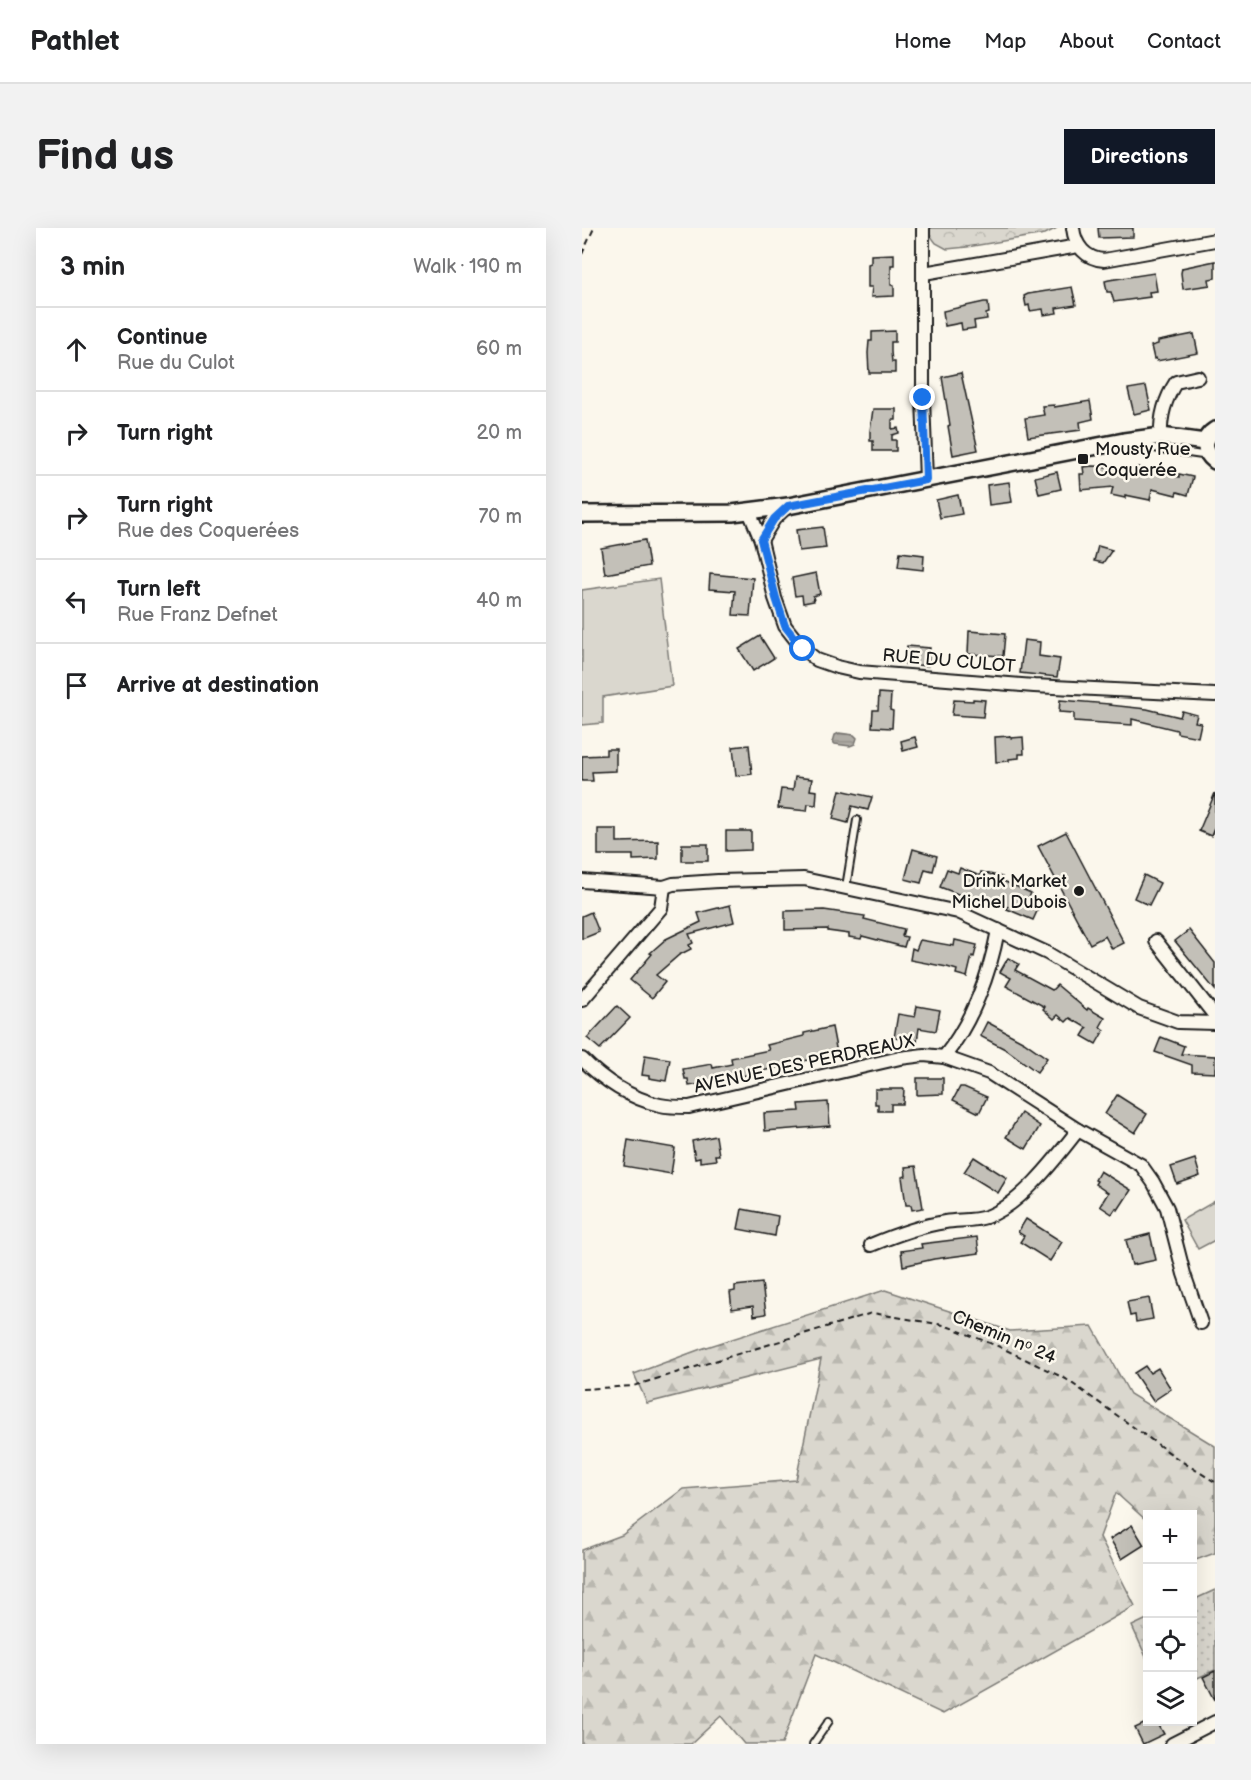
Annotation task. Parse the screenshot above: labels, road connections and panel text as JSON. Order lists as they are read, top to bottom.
{
  "streets": {
    "street": ["RUE DU CULOT", "AVENUE DES PERDREAUX"],
    "path": ["Chemin nᵒ 24"]
  },
  "places": {
    "transit": ["Mousty Rue Coquerée"],
    "other": ["Drink Market Michel Dubois"]
  },
  "page": {
    "header": "Pathlet",
    "nav": [
      "Home",
      "Map",
      "About",
      "Contact"
    ],
    "buttons": "Directions",
    "title": "Find us",
    "heading": ["3 min", "Walk · 190 m"],
    "list": [
      ["Continue", "Rue du Culot", "60 m"],
      ["Turn right", "20 m"],
      ["Turn right", "Rue des Coquerées", "70 m"],
      ["Turn left", "Rue Franz Defnet", "40 m"],
      "Arrive at destination"
    ],
    "map_buttons": ["+", "−"]
  }
}
